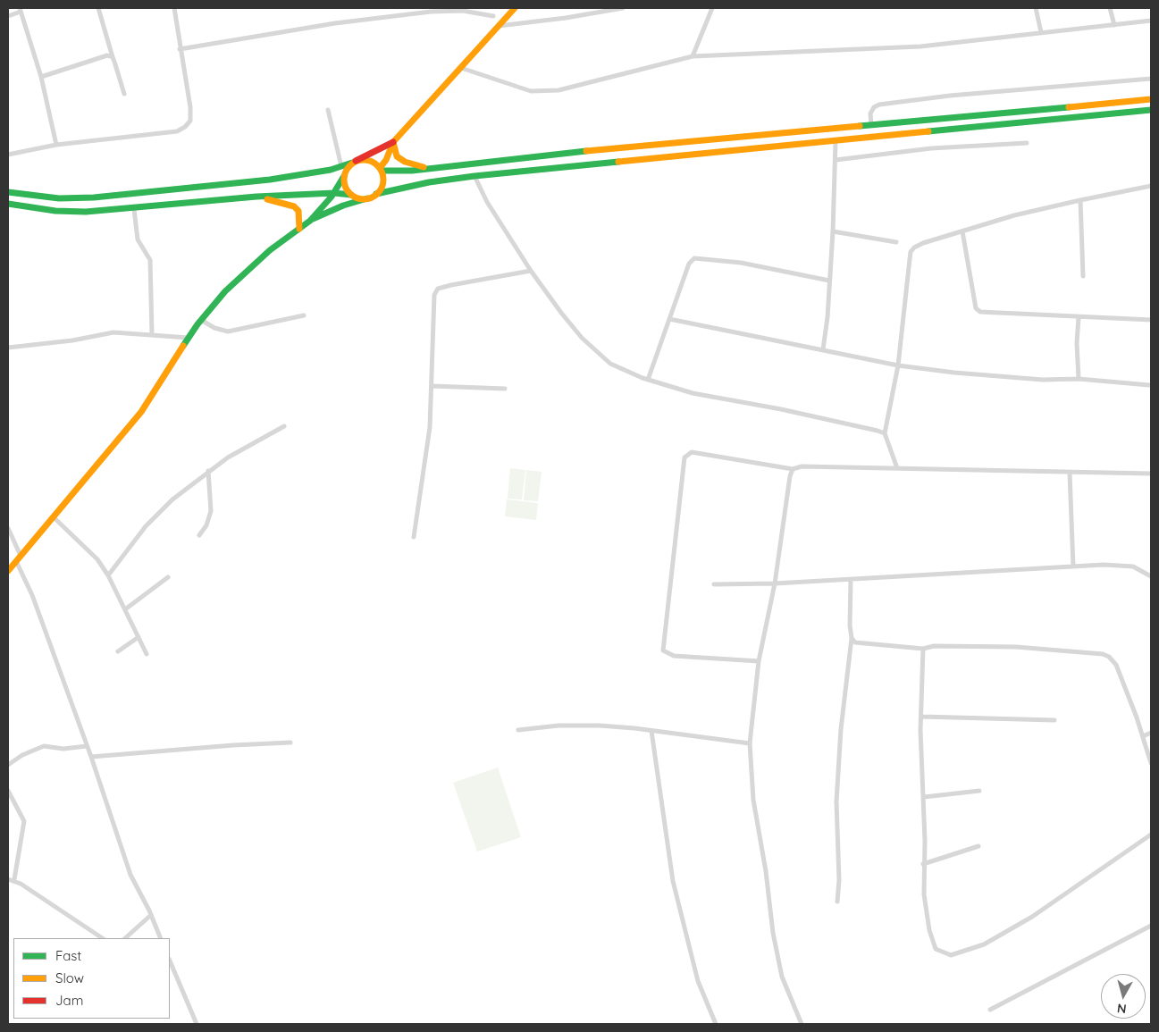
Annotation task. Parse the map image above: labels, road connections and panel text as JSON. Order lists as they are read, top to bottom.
{
  "legend": ["Fast", "Slow", "Jam"],
  "north": "bottom"
}
